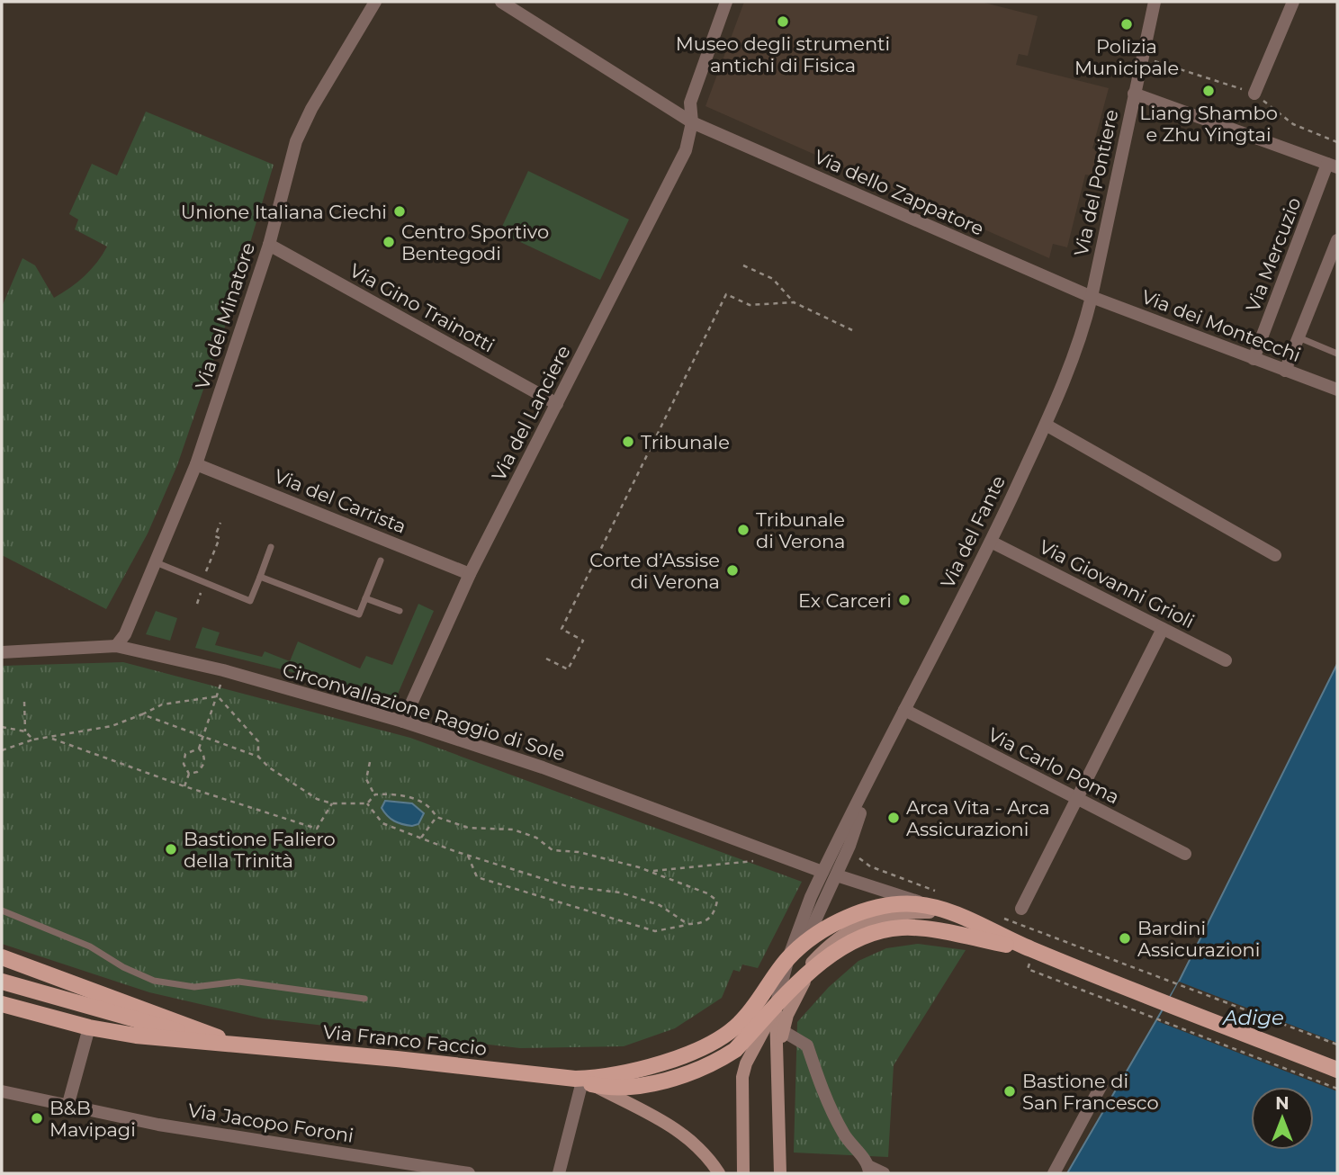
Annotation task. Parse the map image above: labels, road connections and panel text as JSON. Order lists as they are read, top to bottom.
{
  "streets": {
    "main road": ["Via Franco Faccio"],
    "street": [
      "Via del Pontiere",
      "Via dello Zappatore",
      "Via Mercuzio",
      "Via Gino Trainotti",
      "Via del Minatore",
      "Via dei Montecchi",
      "Via del Lanciere",
      "Via del Carrista",
      "Via del Fante",
      "Via Giovanni Grioli",
      "Circonvallazione Raggio di Sole",
      "Via Carlo Poma",
      "Via Jacopo Foroni"
    ]
  },
  "crossings": [
    ["Via del Pontiere", "Via dello Zappatore"],
    ["Via del Pontiere", "Via dei Montecchi"],
    ["Via del Pontiere", "Via del Fante"],
    ["Via dello Zappatore", "Via dei Montecchi"],
    ["Via dello Zappatore", "Via del Lanciere"],
    ["Via dello Zappatore", "Via del Fante"],
    ["Via Mercuzio", "Via dei Montecchi"],
    ["Via Gino Trainotti", "Via del Minatore"],
    ["Via Gino Trainotti", "Via del Lanciere"],
    ["Via del Minatore", "Via del Carrista"],
    ["Via del Minatore", "Circonvallazione Raggio di Sole"],
    ["Via dei Montecchi", "Via del Fante"],
    ["Via del Lanciere", "Via del Carrista"],
    ["Via del Lanciere", "Circonvallazione Raggio di Sole"],
    ["Via del Fante", "Via Giovanni Grioli"],
    ["Via del Fante", "Circonvallazione Raggio di Sole"],
    ["Via del Fante", "Via Carlo Poma"],
    ["Via del Fante", "Via Franco Faccio"]
  ],
  "water": ["Adige"],
  "places": [
    "Museo degli strumenti antichi di Fisica",
    "Polizia Municipale",
    "Liang Shambo e Zhu Yingtai",
    "Unione Italiana Ciechi",
    "Centro Sportivo Bentegodi",
    "Tribunale",
    "Tribunale di Verona",
    "Corte d’Assise di Verona",
    "Ex Carceri",
    "Arca Vita - Arca Assicurazioni",
    "Bastione Faliero della Trinità",
    "Bardini Assicurazioni",
    "Bastione di San Francesco",
    "B&B Mavipagi"
  ],
  "north": "top"
}
